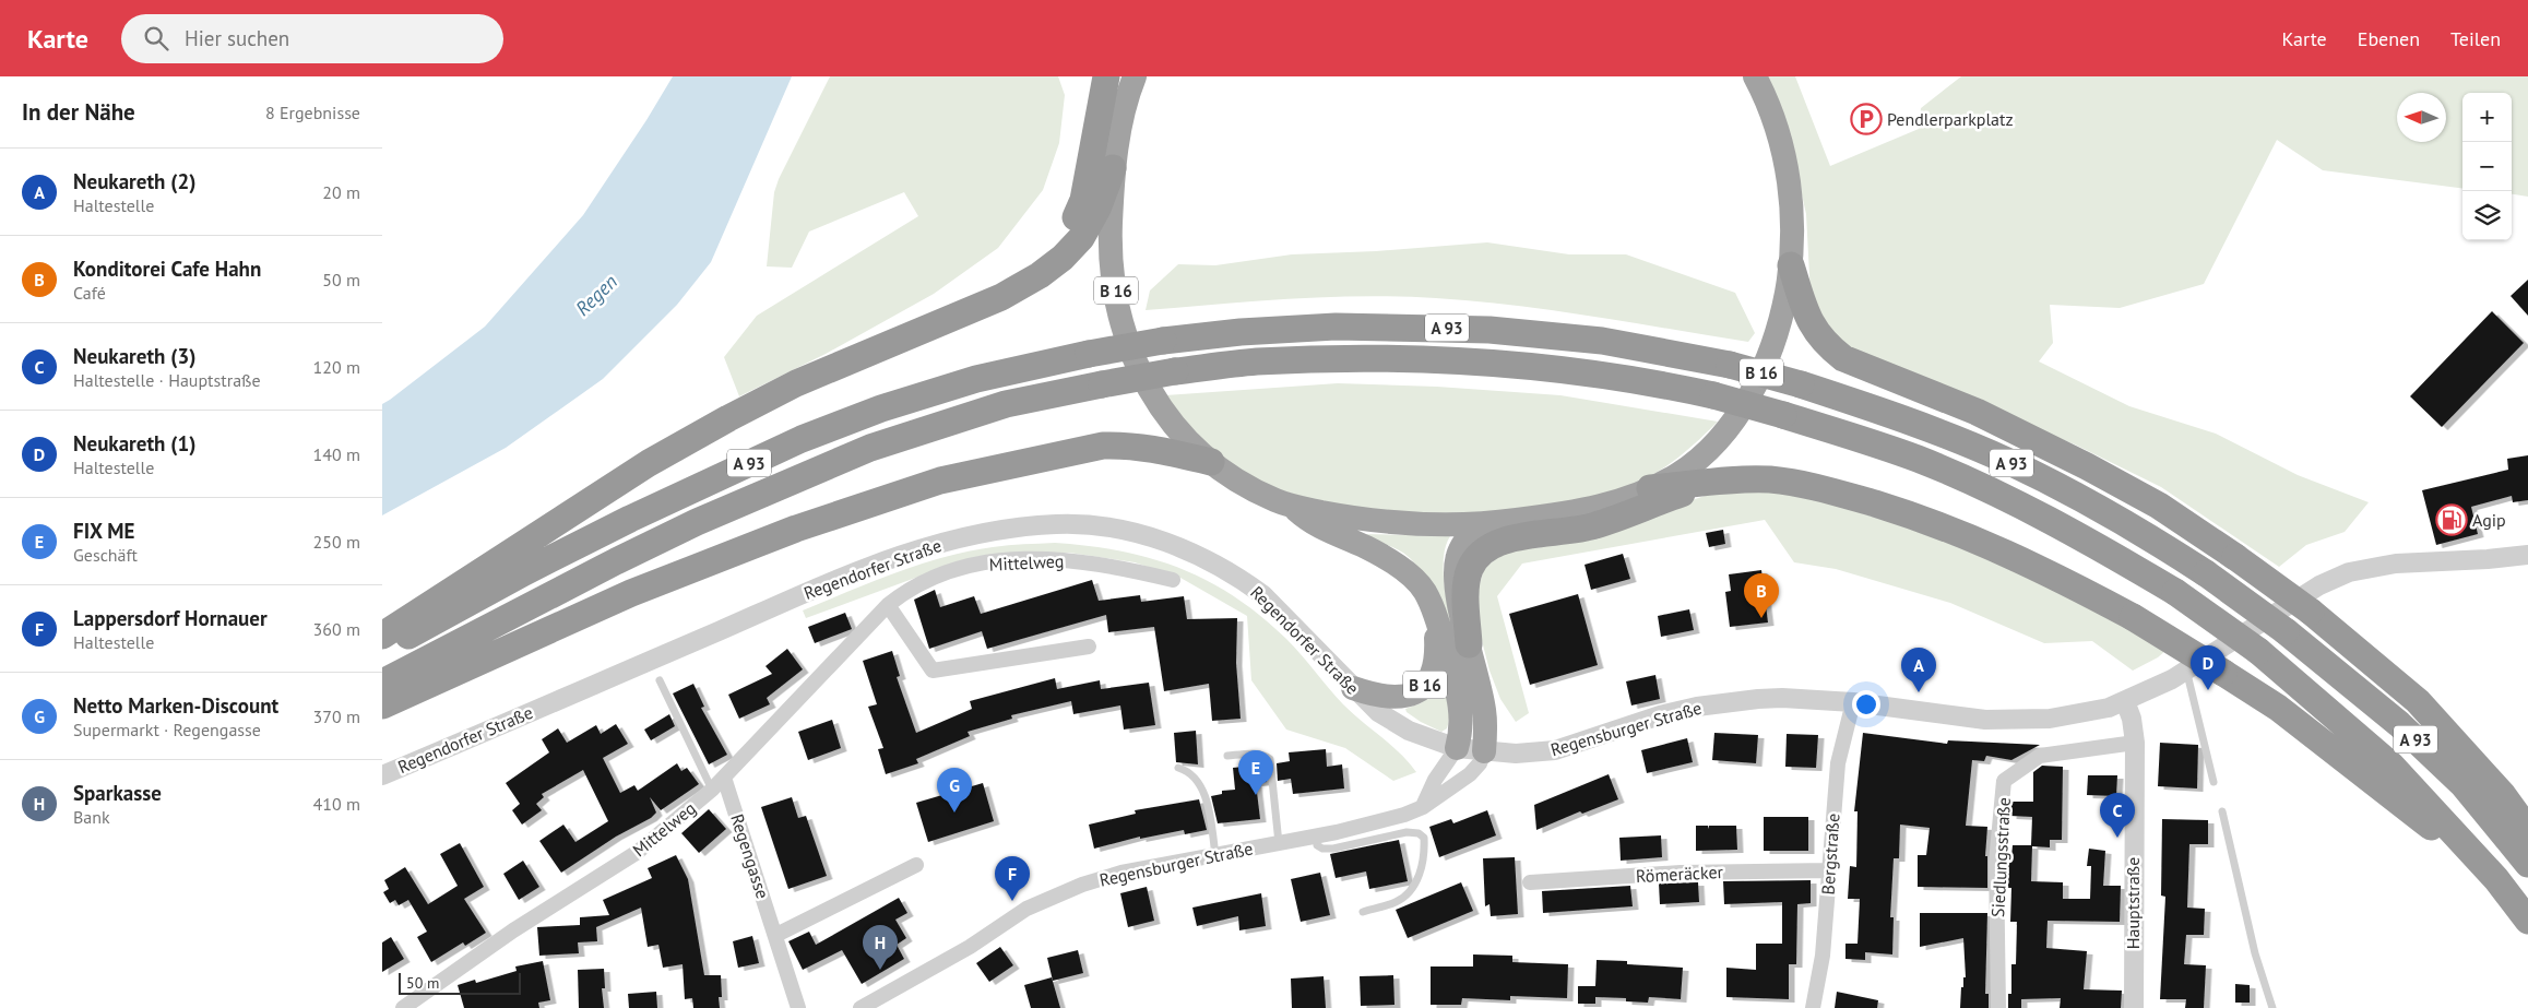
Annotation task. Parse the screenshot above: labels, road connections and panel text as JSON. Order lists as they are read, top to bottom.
{
  "streets": {
    "highway": ["B 16", "A 93"],
    "street": [
      "Mittelweg",
      "Regendorfer Straße",
      "Regensburger Straße",
      "Bergstraße",
      "Regengasse",
      "Siedlungsstraße",
      "Römeräcker",
      "Hauptstraße"
    ]
  },
  "crossings": [
    ["B 16", "Regendorfer Straße"],
    ["B 16", "Regensburger Straße"],
    ["Mittelweg", "Regengasse"],
    ["Regendorfer Straße", "Regensburger Straße"],
    ["Regensburger Straße", "Bergstraße"],
    ["Regensburger Straße", "Hauptstraße"],
    ["Bergstraße", "Römeräcker"],
    ["Siedlungsstraße", "Hauptstraße"]
  ],
  "water": ["Regen"],
  "places": {
    "parking": ["Pendlerparkplatz"],
    "fuel station": ["Agip"]
  },
  "scale_bar": "50 m",
  "north": "left",
  "page": {
    "header": "Karte",
    "search": "Hier suchen",
    "nav": ["Karte", "Ebenen", "Teilen"],
    "heading": ["In der Nähe", "8 Ergebnisse"],
    "map_buttons": ["+", "−"],
    "list": [
      {
        "mark": "A",
        "name": "Neukareth (2)",
        "note": "Haltestelle",
        "value": "20 m"
      },
      {
        "mark": "B",
        "name": "Konditorei Cafe Hahn",
        "note": "Café",
        "value": "50 m"
      },
      {
        "mark": "C",
        "name": "Neukareth (3)",
        "note": "Haltestelle · Hauptstraße",
        "value": "120 m"
      },
      {
        "mark": "D",
        "name": "Neukareth (1)",
        "note": "Haltestelle",
        "value": "140 m"
      },
      {
        "mark": "E",
        "name": "FIX ME",
        "note": "Geschäft",
        "value": "250 m"
      },
      {
        "mark": "F",
        "name": "Lappersdorf Hornauer",
        "note": "Haltestelle",
        "value": "360 m"
      },
      {
        "mark": "G",
        "name": "Netto Marken-Discount",
        "note": "Supermarkt · Regengasse",
        "value": "370 m"
      },
      {
        "mark": "H",
        "name": "Sparkasse",
        "note": "Bank",
        "value": "410 m"
      }
    ],
    "pins": [
      "B",
      "D",
      "A",
      "E",
      "G",
      "C",
      "F",
      "H"
    ],
    "scale": "50 m"
  }
}
